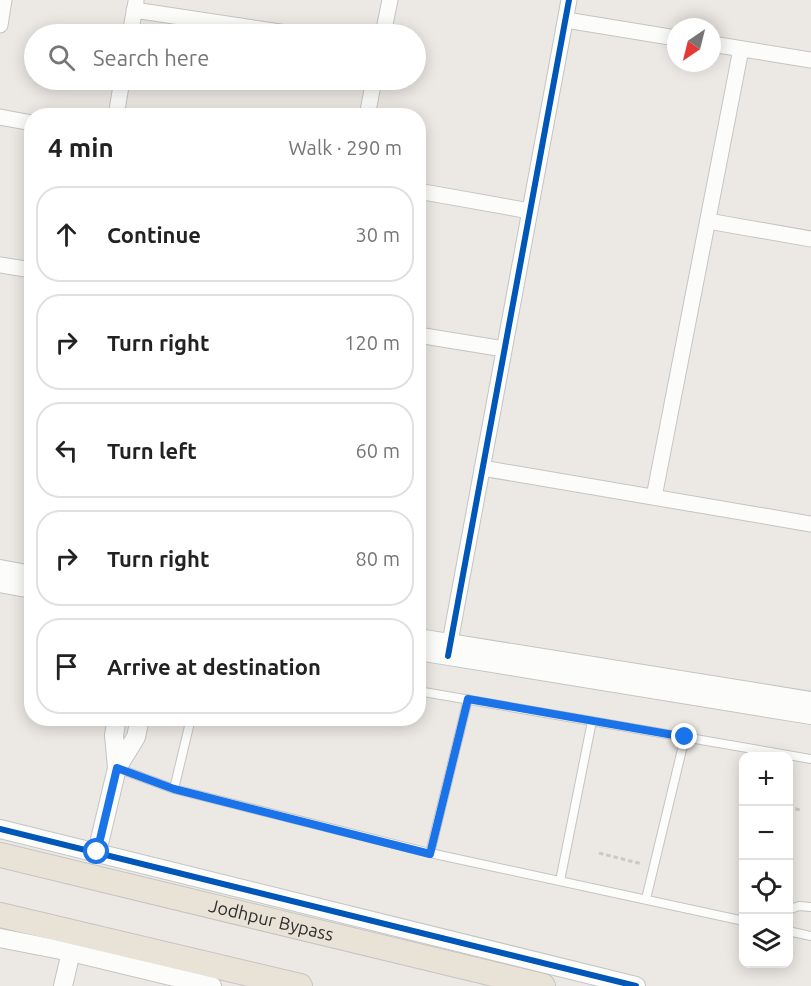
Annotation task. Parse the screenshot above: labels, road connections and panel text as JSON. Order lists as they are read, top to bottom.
{
  "streets": {
    "highway": ["Jodhpur Bypass"]
  },
  "north": "bottom left",
  "page": {
    "search": "Search here",
    "heading": ["4 min", "Walk · 290 m"],
    "list": [
      ["Continue", "30 m"],
      ["Turn right", "120 m"],
      ["Turn left", "60 m"],
      ["Turn right", "80 m"],
      "Arrive at destination"
    ],
    "map_buttons": ["+", "−"]
  }
}
